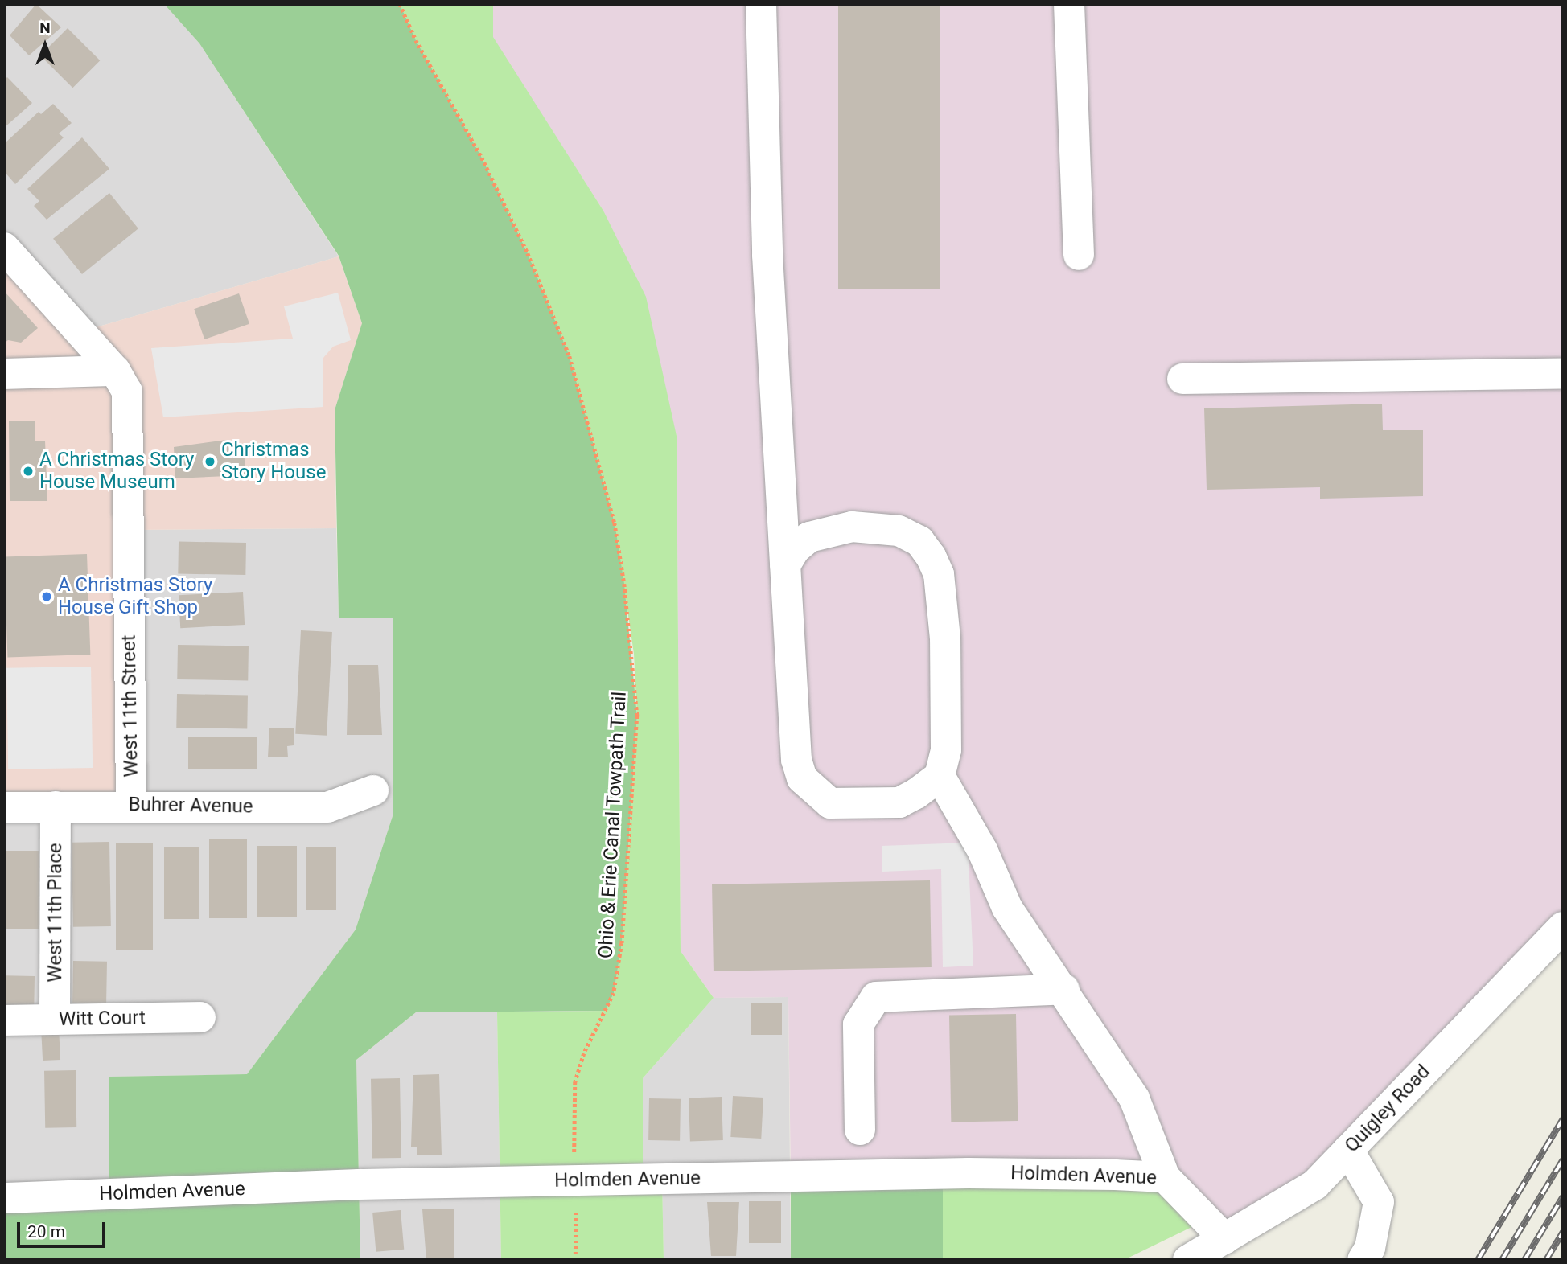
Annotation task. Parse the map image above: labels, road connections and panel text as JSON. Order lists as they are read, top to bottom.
{
  "streets": {
    "street": [
      "West 11th Street",
      "Buhrer Avenue",
      "West 11th Place",
      "Witt Court",
      "Quigley Road",
      "Holmden Avenue"
    ],
    "path": ["Ohio & Erie Canal Towpath Trail"]
  },
  "crossings": [
    ["West 11th Street", "Buhrer Avenue"],
    ["Buhrer Avenue", "West 11th Place"],
    ["West 11th Place", "Witt Court"],
    ["Quigley Road", "Holmden Avenue"]
  ],
  "places": ["Christmas Story House", "A Christmas Story House Museum", "A Christmas Story House Gift Shop"],
  "scale_bar": "20 m",
  "north": "top"
}
